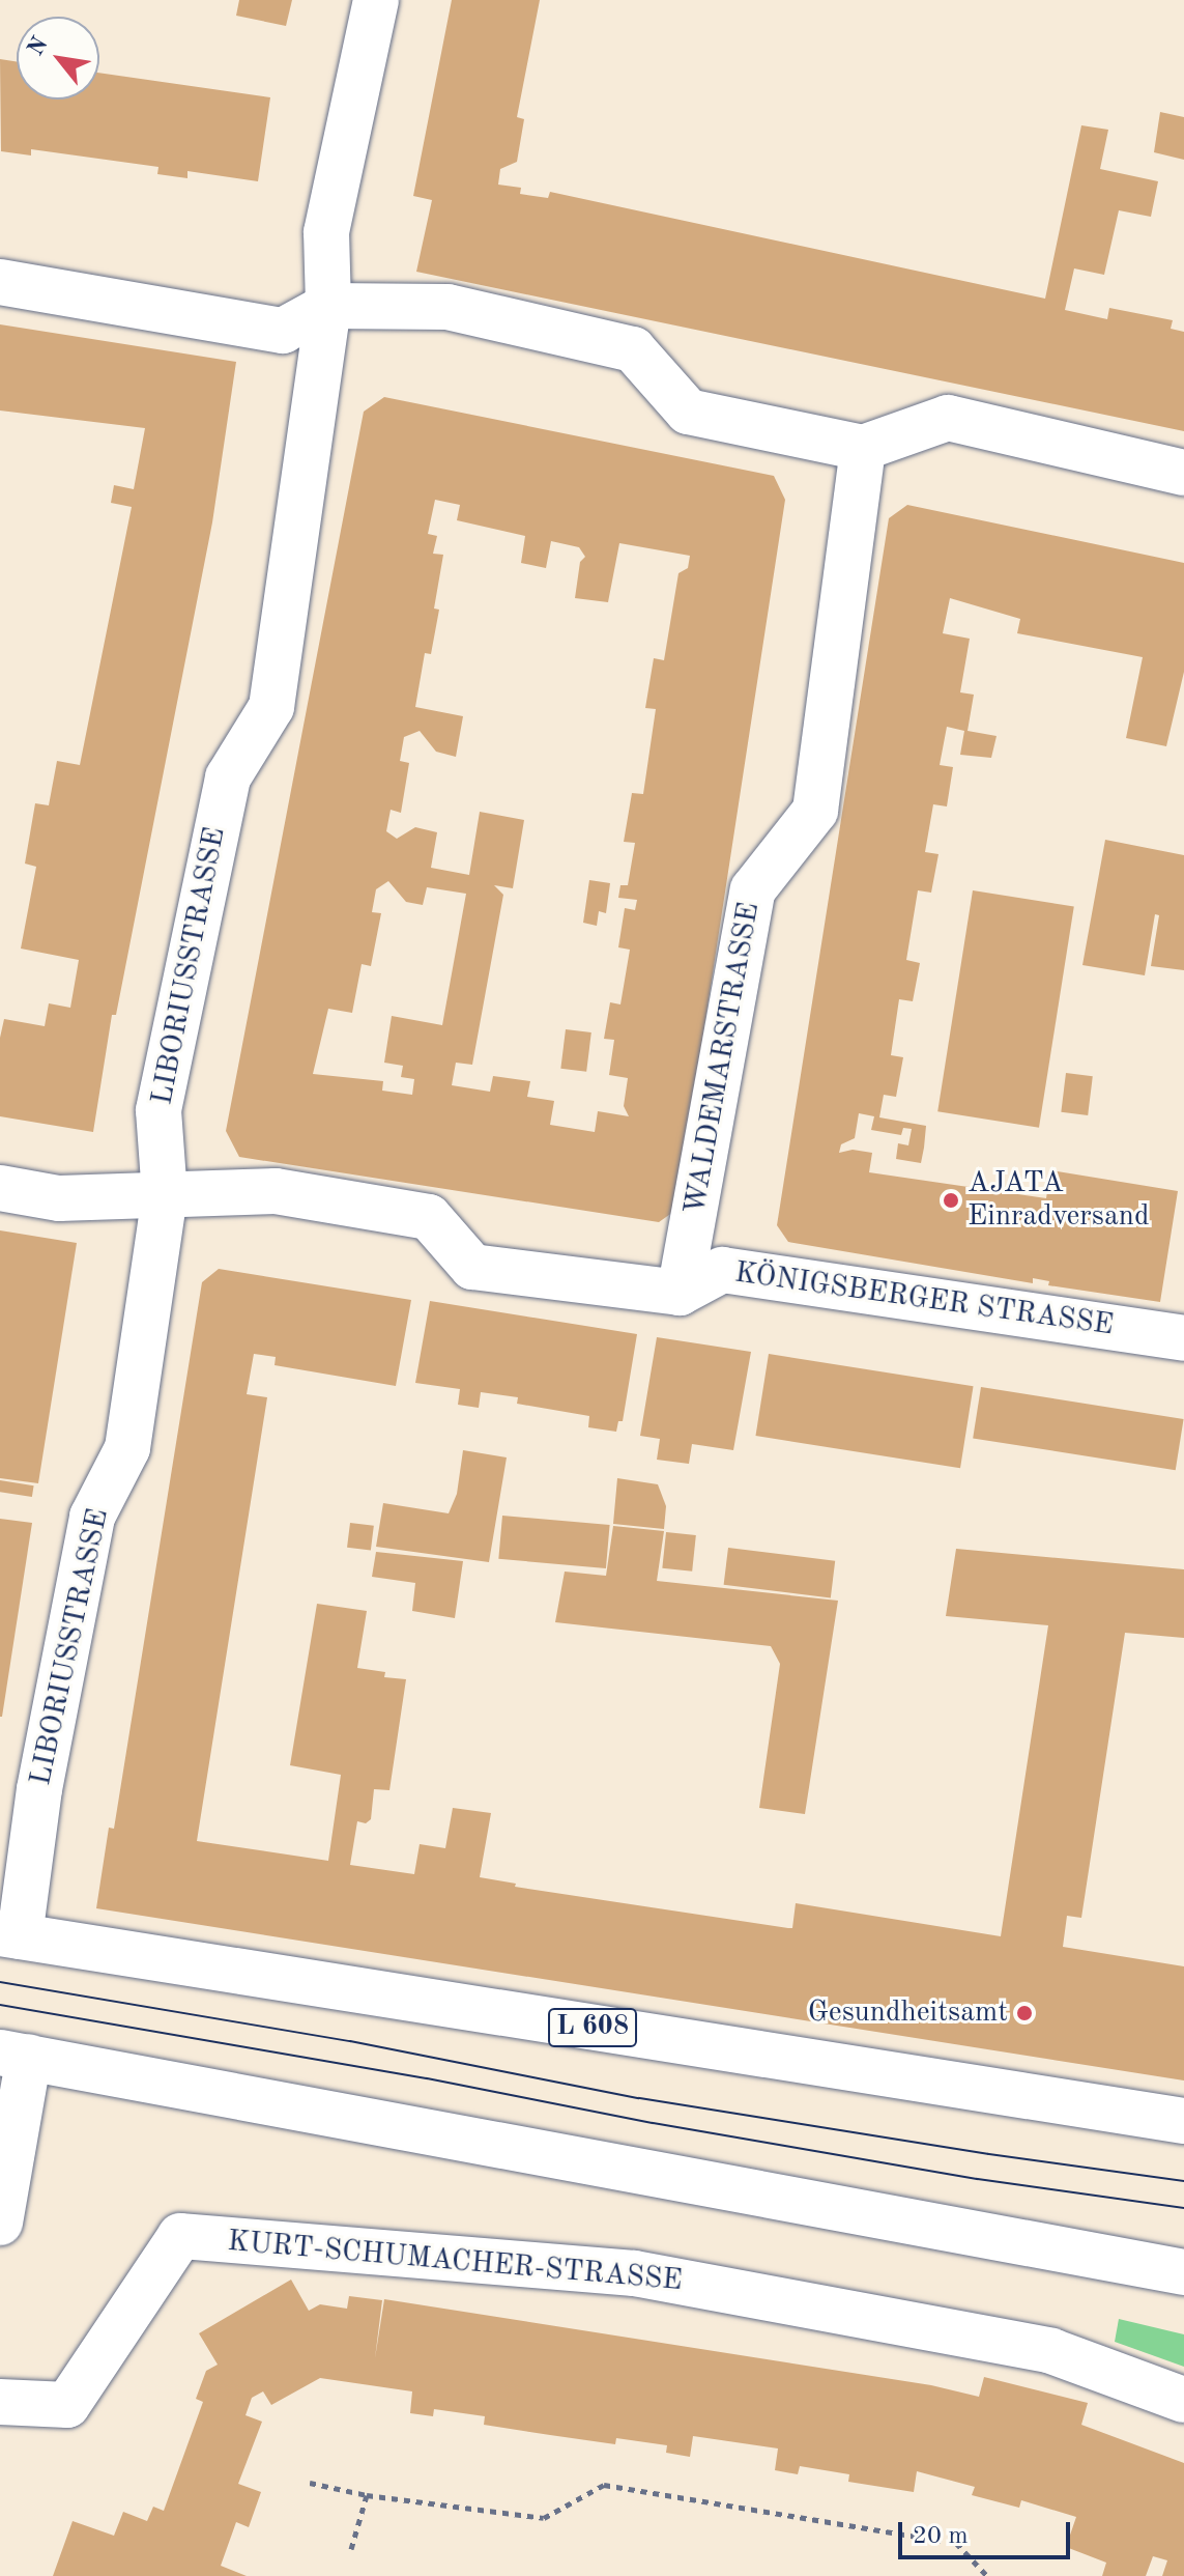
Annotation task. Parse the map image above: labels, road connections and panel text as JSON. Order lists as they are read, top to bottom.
{
  "streets": {
    "street": [
      "LIBORIUSSTRASSE",
      "WALDEMARSTRASSE",
      "KÖNIGSBERGER STRASSE",
      "L 608",
      "KURT-SCHUMACHER-STRASSE"
    ]
  },
  "crossings": [
    ["LIBORIUSSTRASSE", "L 608"],
    ["WALDEMARSTRASSE", "KÖNIGSBERGER STRASSE"]
  ],
  "places": ["AJATA Einradversand", "Gesundheitsamt"],
  "scale_bar": "20 m",
  "north": "top left"
}
